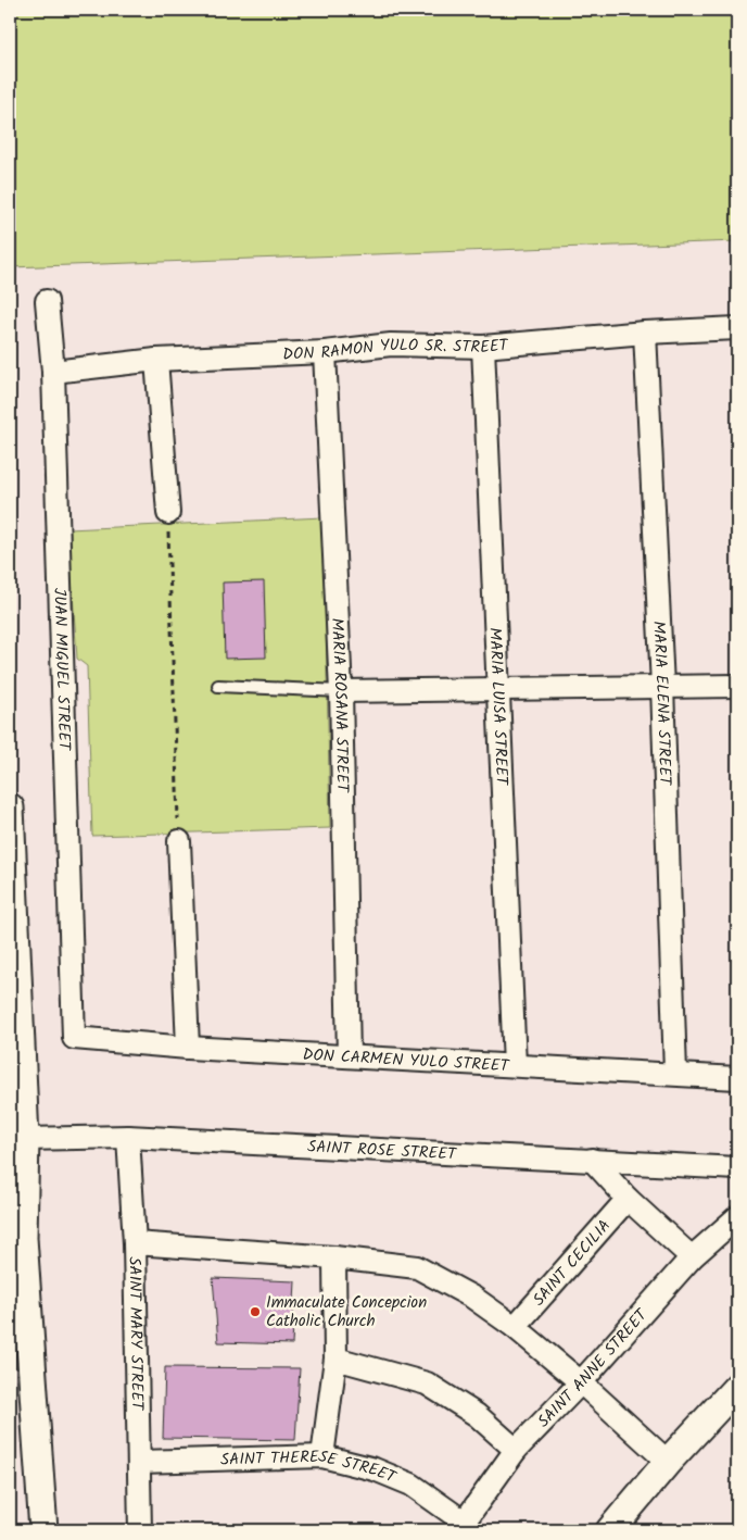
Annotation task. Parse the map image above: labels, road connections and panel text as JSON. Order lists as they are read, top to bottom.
{
  "streets": {
    "street": [
      "DON RAMON YULO SR. STREET",
      "JUAN MIGUEL STREET",
      "MARIA ELENA STREET",
      "MARIA ROSANA STREET",
      "MARIA LUISA STREET",
      "DON CARMEN YULO STREET",
      "SAINT ROSE STREET",
      "SAINT CECILIA",
      "SAINT MARY STREET",
      "SAINT ANNE STREET",
      "SAINT THERESE STREET"
    ]
  },
  "crossings": [
    ["DON RAMON YULO SR. STREET", "JUAN MIGUEL STREET"],
    ["DON RAMON YULO SR. STREET", "MARIA ELENA STREET"],
    ["DON RAMON YULO SR. STREET", "MARIA ROSANA STREET"],
    ["DON RAMON YULO SR. STREET", "MARIA LUISA STREET"],
    ["JUAN MIGUEL STREET", "DON CARMEN YULO STREET"],
    ["MARIA ELENA STREET", "DON CARMEN YULO STREET"],
    ["MARIA ROSANA STREET", "DON CARMEN YULO STREET"],
    ["MARIA LUISA STREET", "DON CARMEN YULO STREET"],
    ["SAINT ROSE STREET", "SAINT MARY STREET"],
    ["SAINT MARY STREET", "SAINT THERESE STREET"],
    ["SAINT ANNE STREET", "SAINT THERESE STREET"]
  ],
  "places": ["Immaculate Concepcion Catholic Church"]
}
